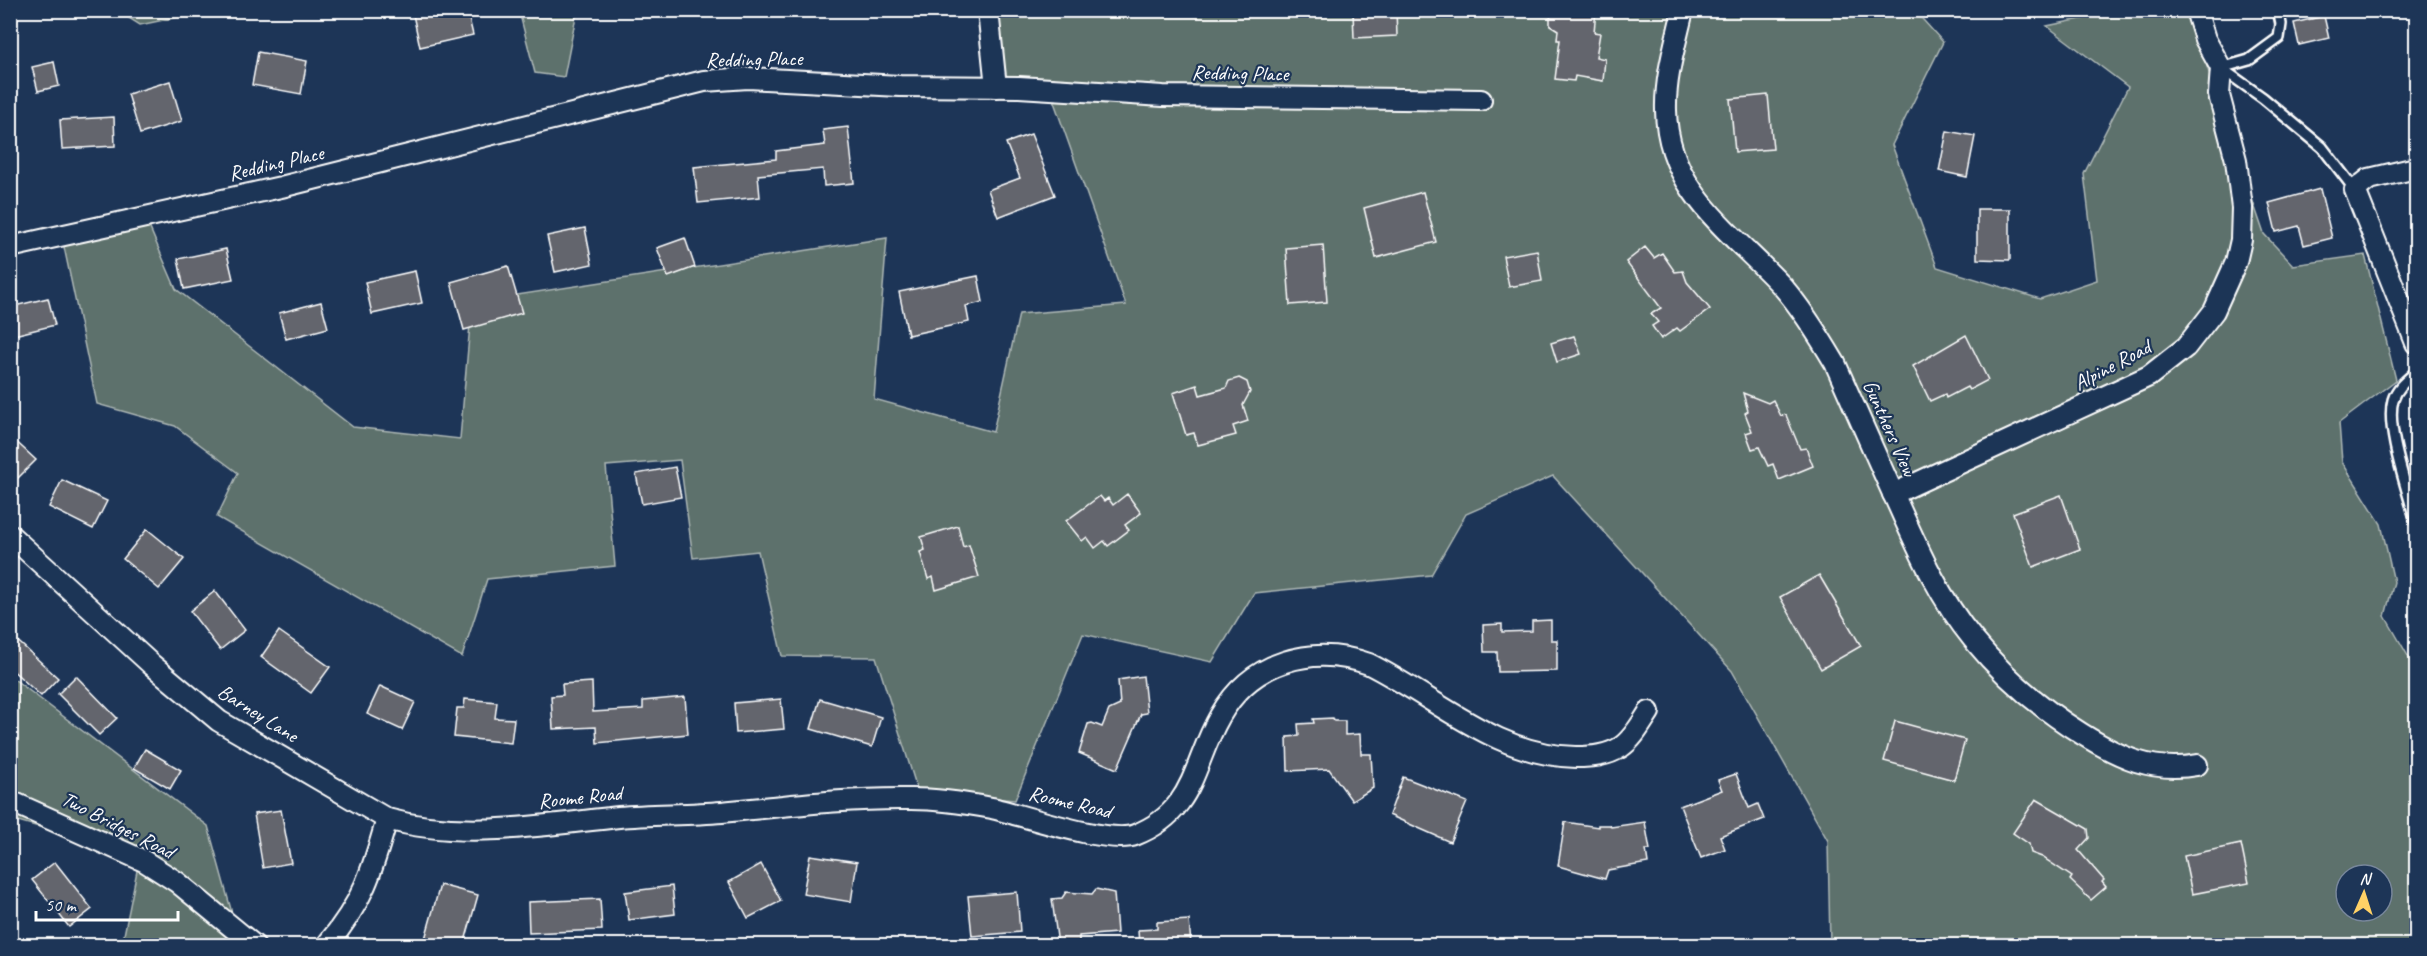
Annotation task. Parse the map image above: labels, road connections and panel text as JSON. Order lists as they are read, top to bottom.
{
  "streets": {
    "street": [
      "Redding Place",
      "Alpine Road",
      "Gunthers View",
      "Barney Lane",
      "Roome Road",
      "Two Bridges Road"
    ]
  },
  "crossings": [
    ["Alpine Road", "Gunthers View"],
    ["Barney Lane", "Roome Road"]
  ],
  "scale_bar": "50 m",
  "north": "top"
}
